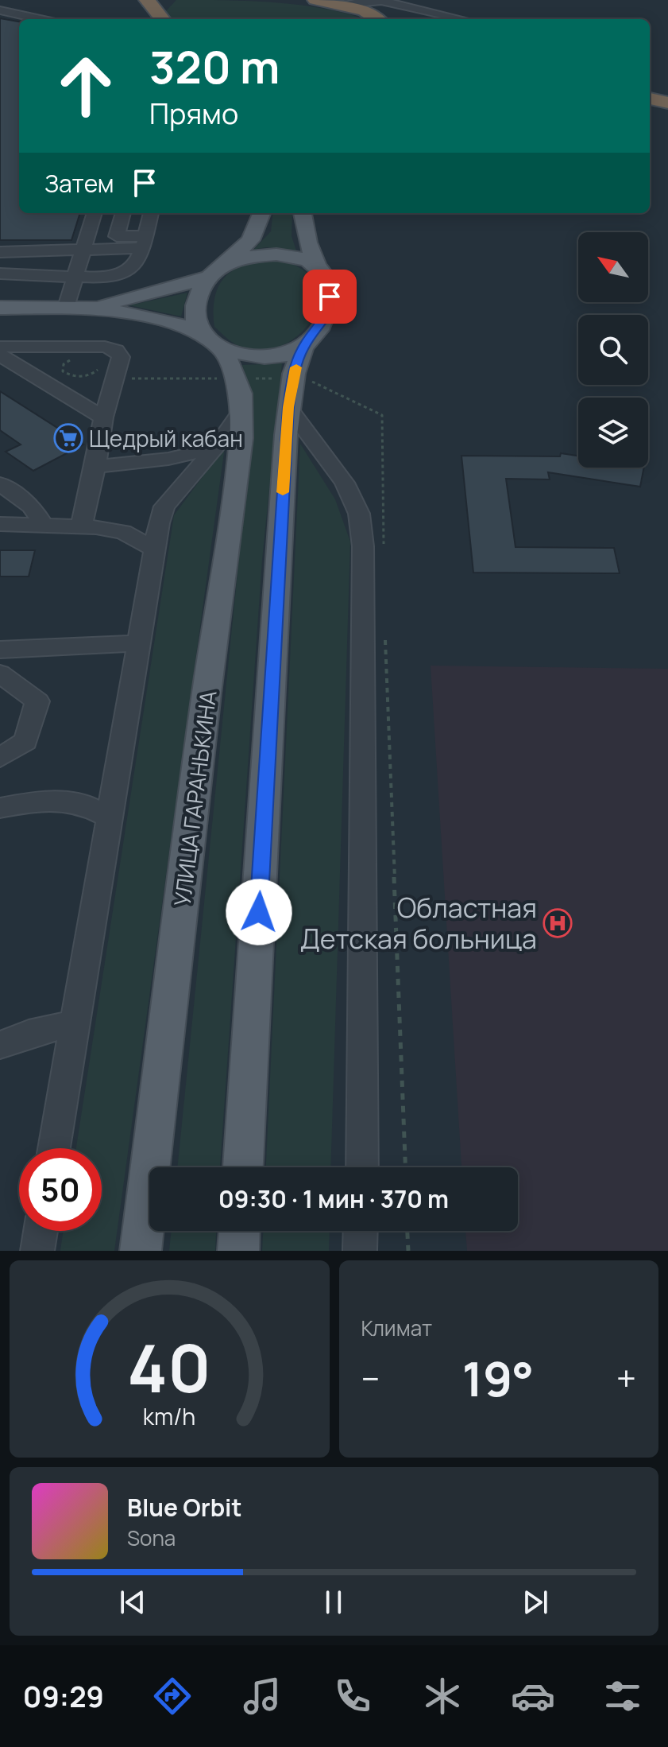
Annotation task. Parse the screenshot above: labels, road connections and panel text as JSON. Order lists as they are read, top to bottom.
{
  "streets": {
    "main road": ["УЛИЦА ГАРАНЬКИНА"]
  },
  "places": {
    "supermarket": ["Щедрый кабан"],
    "hospital": ["Областная Детская больница"]
  },
  "north": "top left",
  "page": {
    "turn": ["320 m", "Прямо"],
    "then": "Затем",
    "limit": "50",
    "trip": "09:30 · 1 мин · 370 m",
    "tile": "Климат",
    "heat": ["−", "19°", "+"],
    "song": ["Blue Orbit", "Sona"],
    "tabs": "09:29",
    "gauge": ["40", "km/h"]
  }
}
